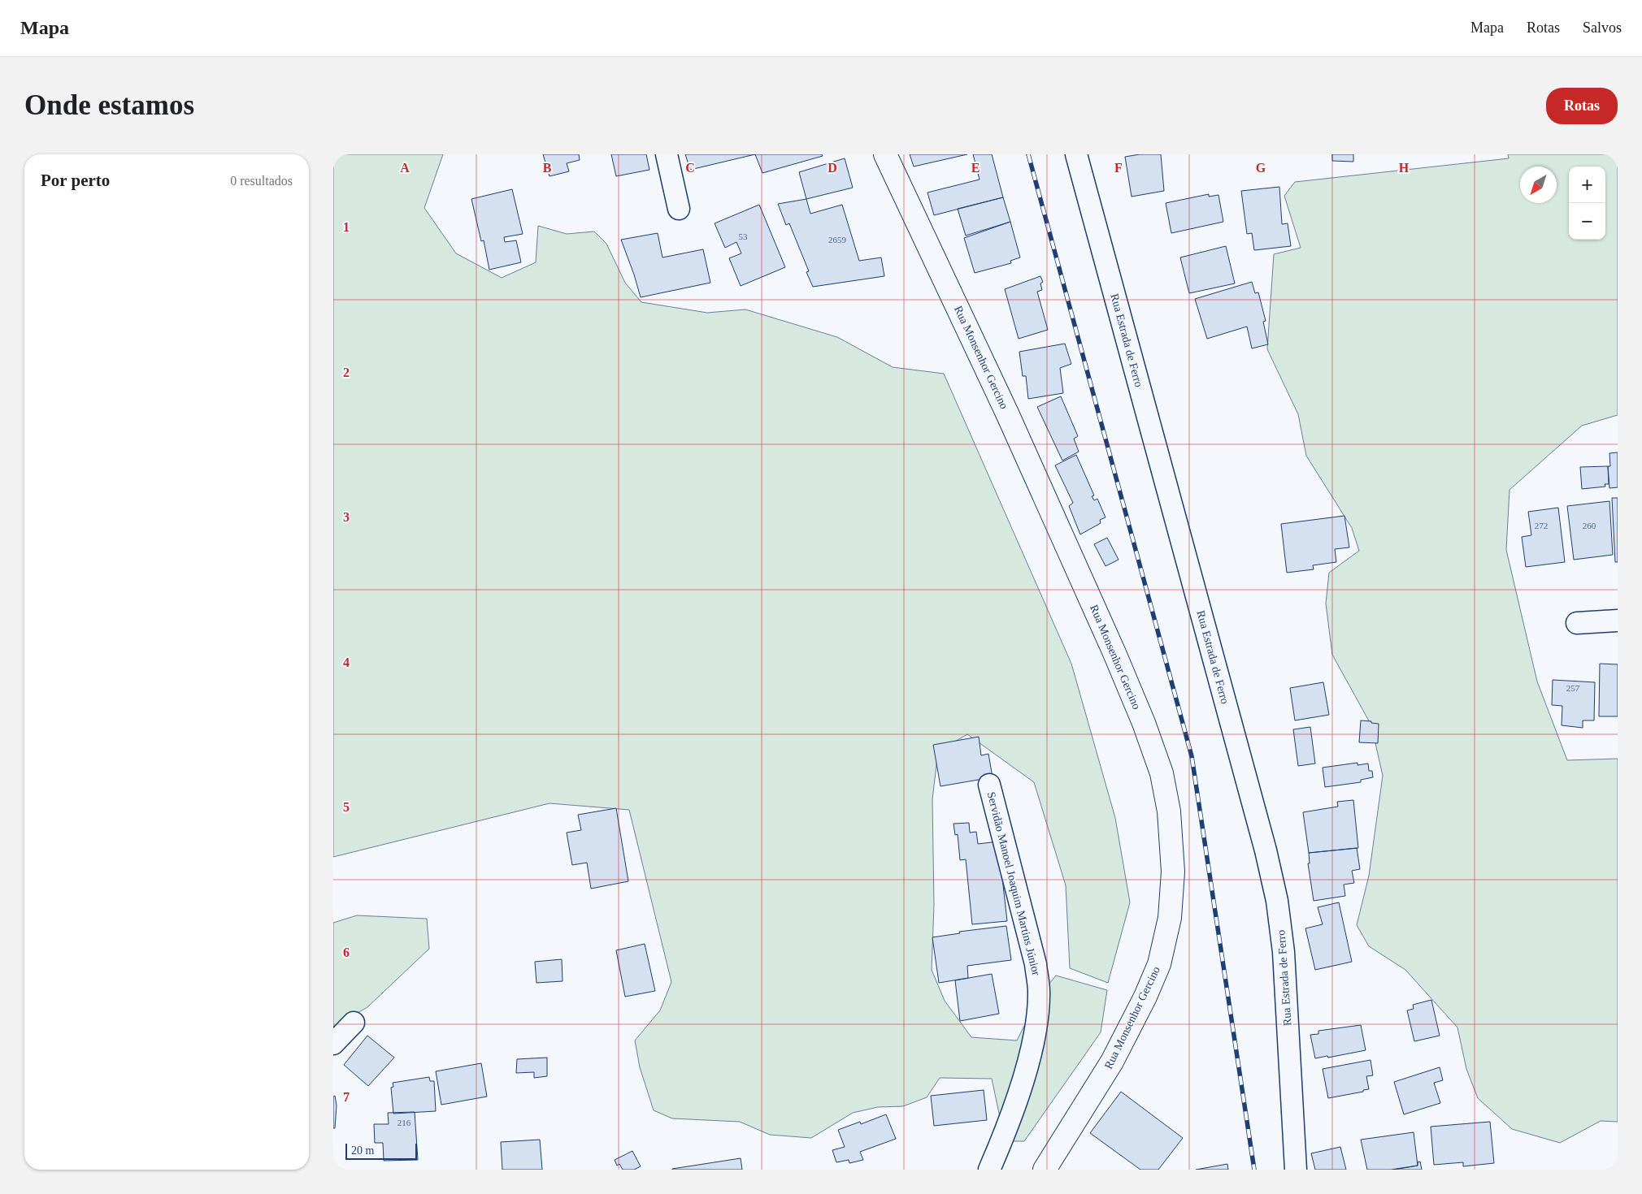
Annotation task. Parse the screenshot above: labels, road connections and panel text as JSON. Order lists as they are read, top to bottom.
{
  "streets": {
    "main road": ["Rua Monsenhor Gercino"],
    "street": ["Rua Estrada de Ferro", "Servidão Manoel Joaquim Martins Júnior"]
  },
  "house_numbers": [
    "53",
    "2659",
    "272",
    "260",
    "257",
    "216"
  ],
  "scale_bar": "20 m",
  "north": "bottom left",
  "page": {
    "header": "Mapa",
    "nav": ["Mapa", "Rotas", "Salvos"],
    "buttons": "Rotas",
    "title": "Onde estamos",
    "heading": ["Por perto", "0 resultados"],
    "map_buttons": ["+", "−"],
    "scale": "20 m"
  },
  "grid": {
    "columns": [
      "A",
      "B",
      "C",
      "D",
      "E",
      "F",
      "G",
      "H"
    ],
    "rows": [
      "1",
      "2",
      "3",
      "4",
      "5",
      "6",
      "7"
    ]
  }
}
